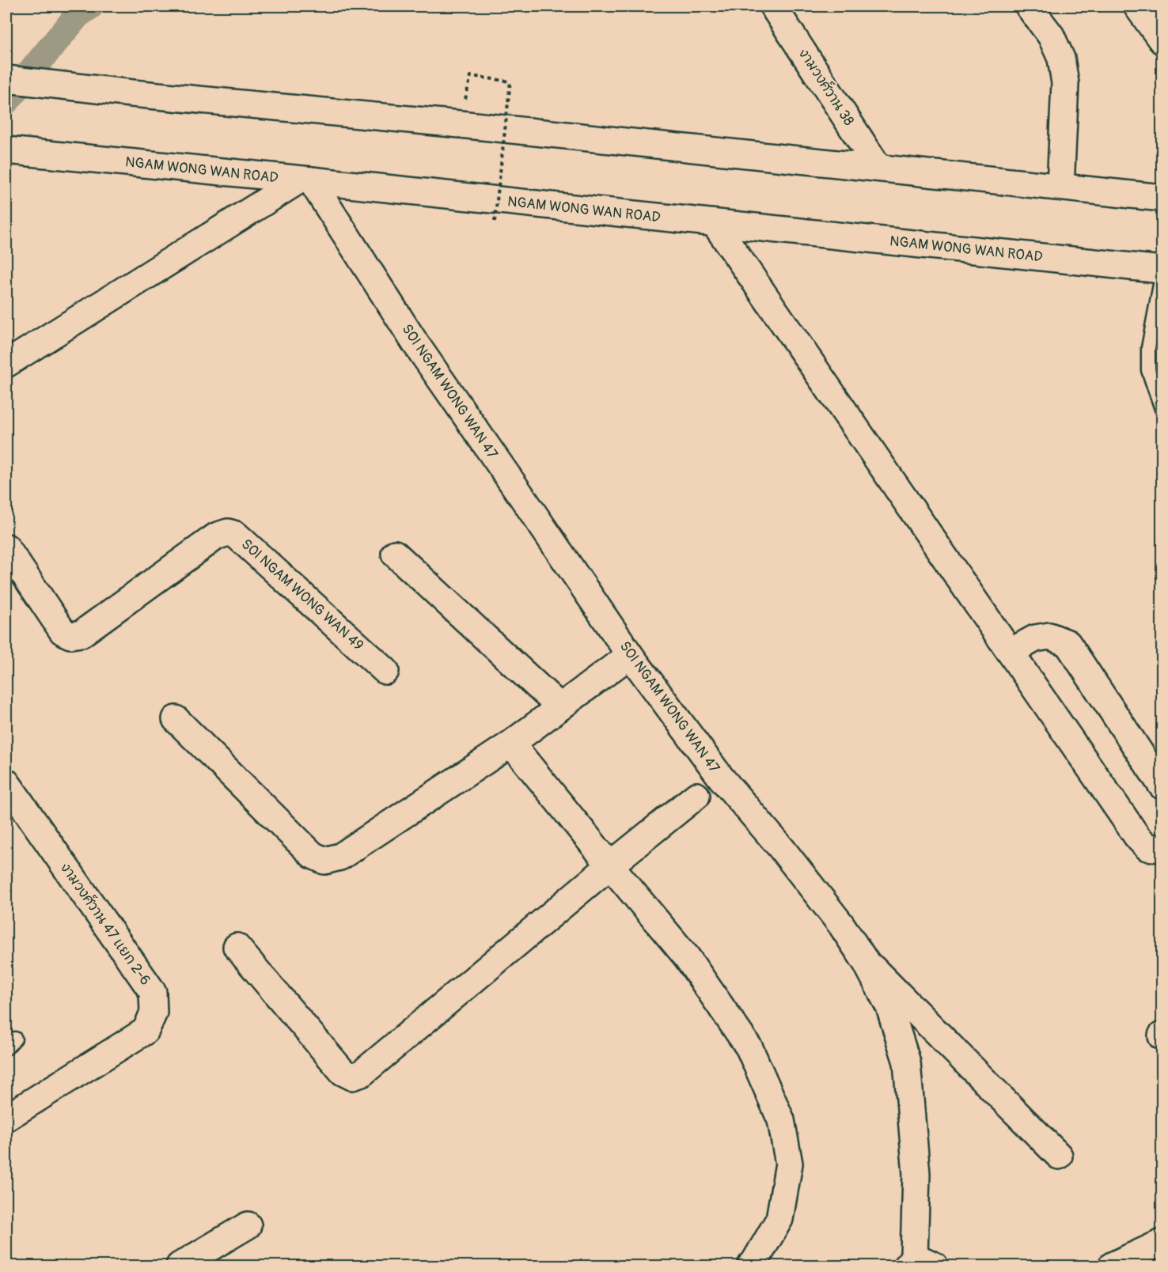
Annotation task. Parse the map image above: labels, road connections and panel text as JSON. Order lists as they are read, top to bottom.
{
  "streets": {
    "street": [
      "งามวงศ์วาน 38",
      "NGAM WONG WAN ROAD",
      "SOI NGAM WONG WAN 47",
      "SOI NGAM WONG WAN 49",
      "งามวงศ์วาน 47 แยก 2-6"
    ]
  },
  "crossings": [
    ["NGAM WONG WAN ROAD", "SOI NGAM WONG WAN 47"]
  ]
}
